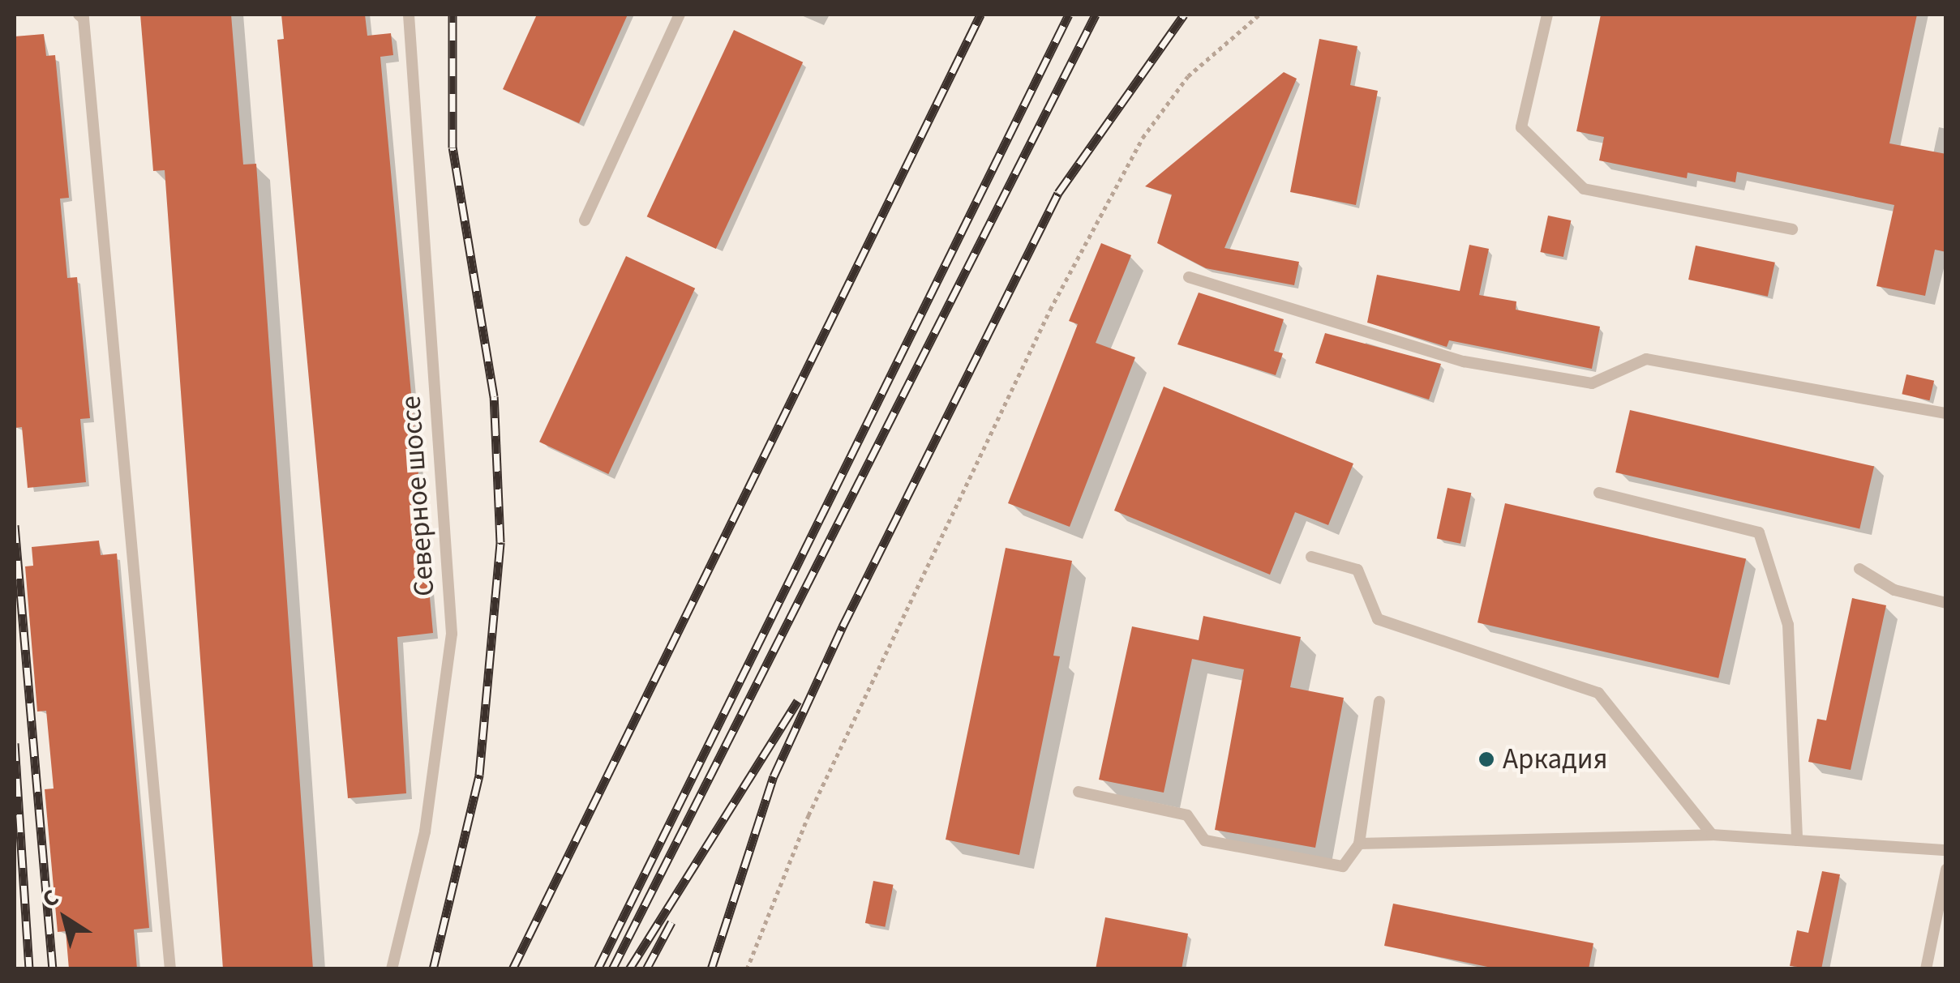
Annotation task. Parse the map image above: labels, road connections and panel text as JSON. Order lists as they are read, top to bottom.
{
  "streets": {
    "lane": ["Северное шоссе"]
  },
  "places": ["Аркадия"],
  "north": "top left"
}
